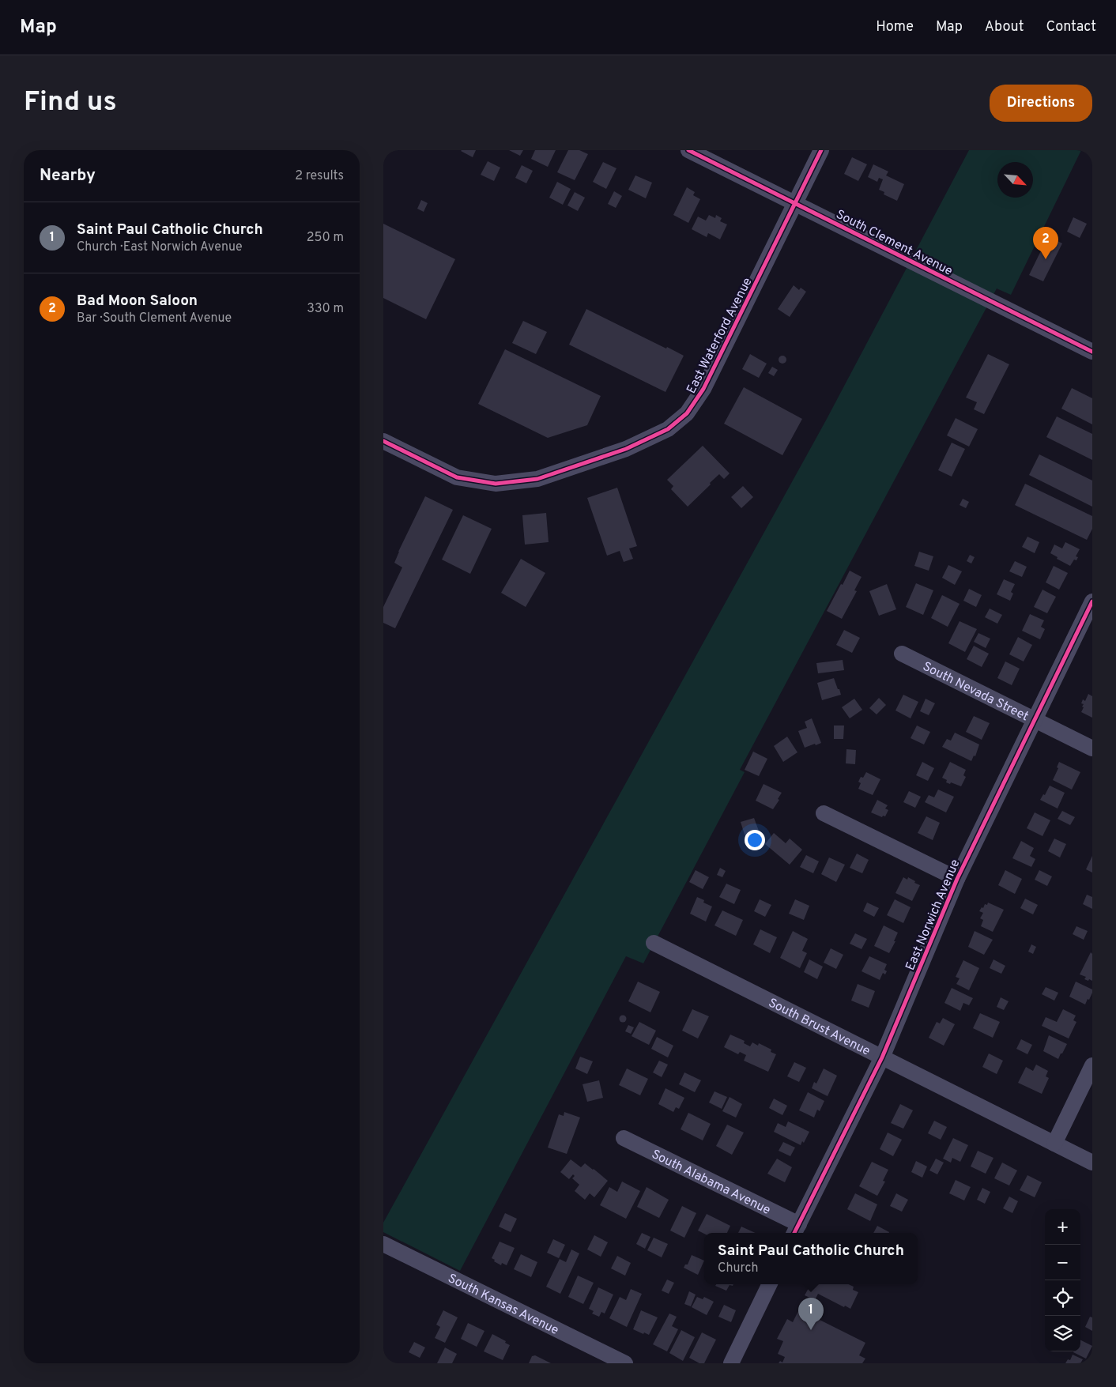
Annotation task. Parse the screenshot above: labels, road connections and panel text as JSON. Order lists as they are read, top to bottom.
{
  "streets": {
    "street": [
      "South Clement Avenue",
      "East Waterford Avenue",
      "South Nevada Street",
      "East Norwich Avenue",
      "South Brust Avenue",
      "South Alabama Avenue",
      "South Kansas Avenue"
    ]
  },
  "crossings": [
    ["South Clement Avenue", "East Waterford Avenue"],
    ["South Nevada Street", "East Norwich Avenue"],
    ["East Norwich Avenue", "South Brust Avenue"],
    ["East Norwich Avenue", "South Alabama Avenue"]
  ],
  "north": "bottom right",
  "page": {
    "header": "Map",
    "nav": [
      "Home",
      "Map",
      "About",
      "Contact"
    ],
    "buttons": "Directions",
    "title": "Find us",
    "heading": ["Nearby", "2 results"],
    "list": [
      {
        "mark": "1",
        "name": "Saint Paul Catholic Church",
        "note": "Church · East Norwich Avenue",
        "value": "250 m"
      },
      {
        "mark": "2",
        "name": "Bad Moon Saloon",
        "note": "Bar · South Clement Avenue",
        "value": "330 m"
      }
    ],
    "pins": ["2", "1"],
    "map_buttons": ["+", "−"],
    "popup": ["Saint Paul Catholic Church", "Church"]
  }
}
